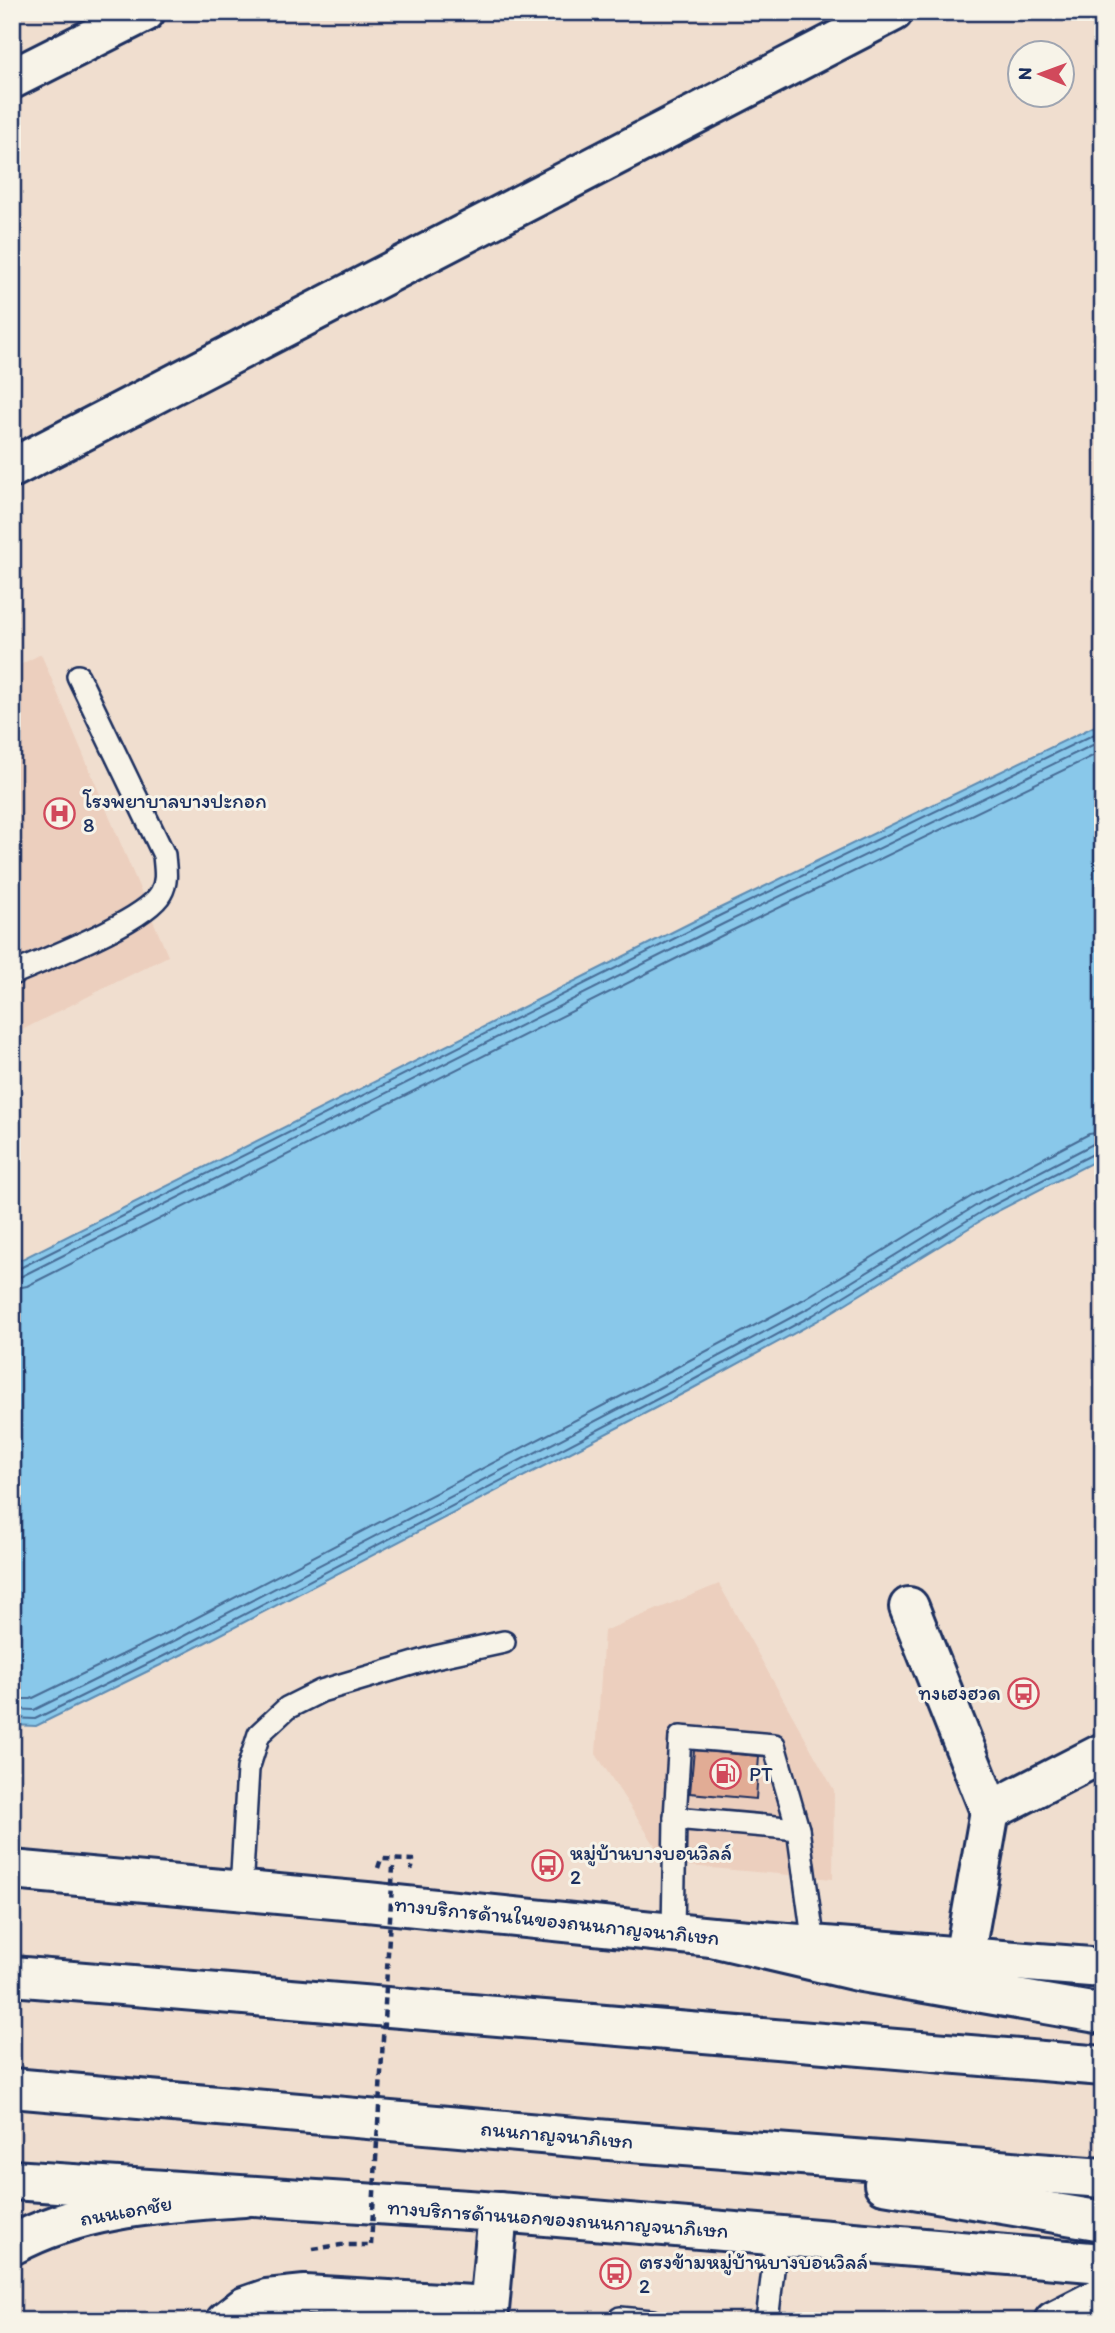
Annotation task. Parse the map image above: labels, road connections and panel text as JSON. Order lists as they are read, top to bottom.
{
  "streets": {
    "main road": [
      "ทางบริการด้านในของถนนกาญจนาภิเษก",
      "ถนนกาญจนาภิเษก",
      "ถนนเอกชัย",
      "ทางบริการด้านนอกของถนนกาญจนาภิเษก"
    ]
  },
  "crossings": [
    ["ถนนเอกชัย", "ทางบริการด้านนอกของถนนกาญจนาภิเษก"]
  ],
  "places": {
    "hospital": ["โรงพยาบาลบางปะกอก 8"],
    "bus stop": ["ทงเฮงฮวด", "หมู่บ้านบางบอนวิลล์ 2", "ตรงข้ามหมู่บ้านบางบอนวิลล์ 2"],
    "fuel station": ["PT"]
  },
  "north": "left"
}
